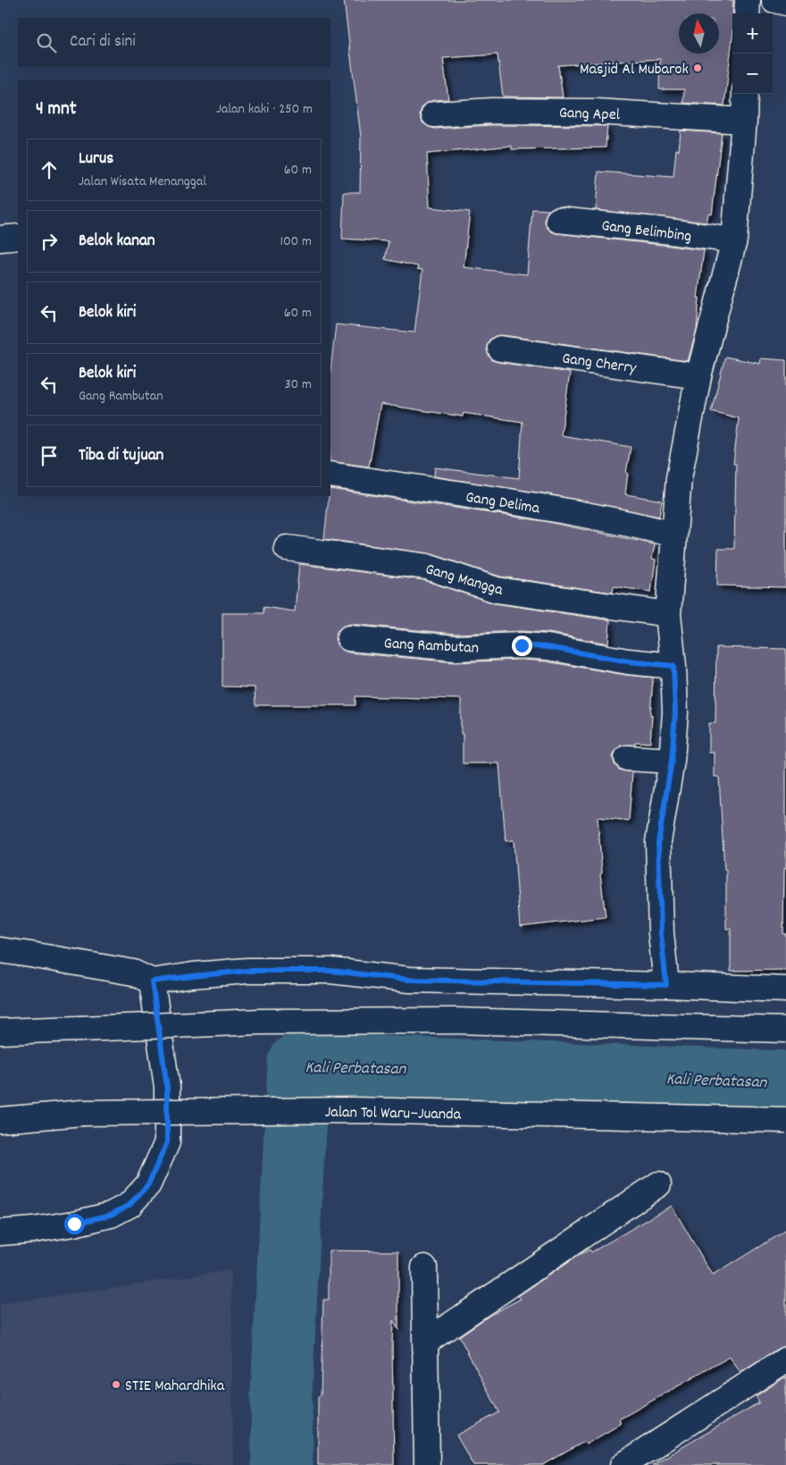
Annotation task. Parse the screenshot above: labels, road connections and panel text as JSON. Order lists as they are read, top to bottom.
{
  "streets": {
    "main road": [
      "Gang Apel",
      "Gang Belimbing",
      "Gang Cherry",
      "Gang Delima",
      "Gang Mangga",
      "Gang Rambutan",
      "Jalan Tol Waru–Juanda"
    ]
  },
  "water": ["Kali Perbatasan"],
  "places": ["Masjid Al Mubarok", "STIE Mahardhika"],
  "north": "top",
  "page": {
    "map_buttons": ["+", "−"],
    "search": "Cari di sini",
    "heading": ["4 mnt", "Jalan kaki · 250 m"],
    "list": [
      ["Lurus", "Jalan Wisata Menanggal", "60 m"],
      ["Belok kanan", "100 m"],
      ["Belok kiri", "60 m"],
      ["Belok kiri", "Gang Rambutan", "30 m"],
      "Tiba di tujuan"
    ]
  }
}
